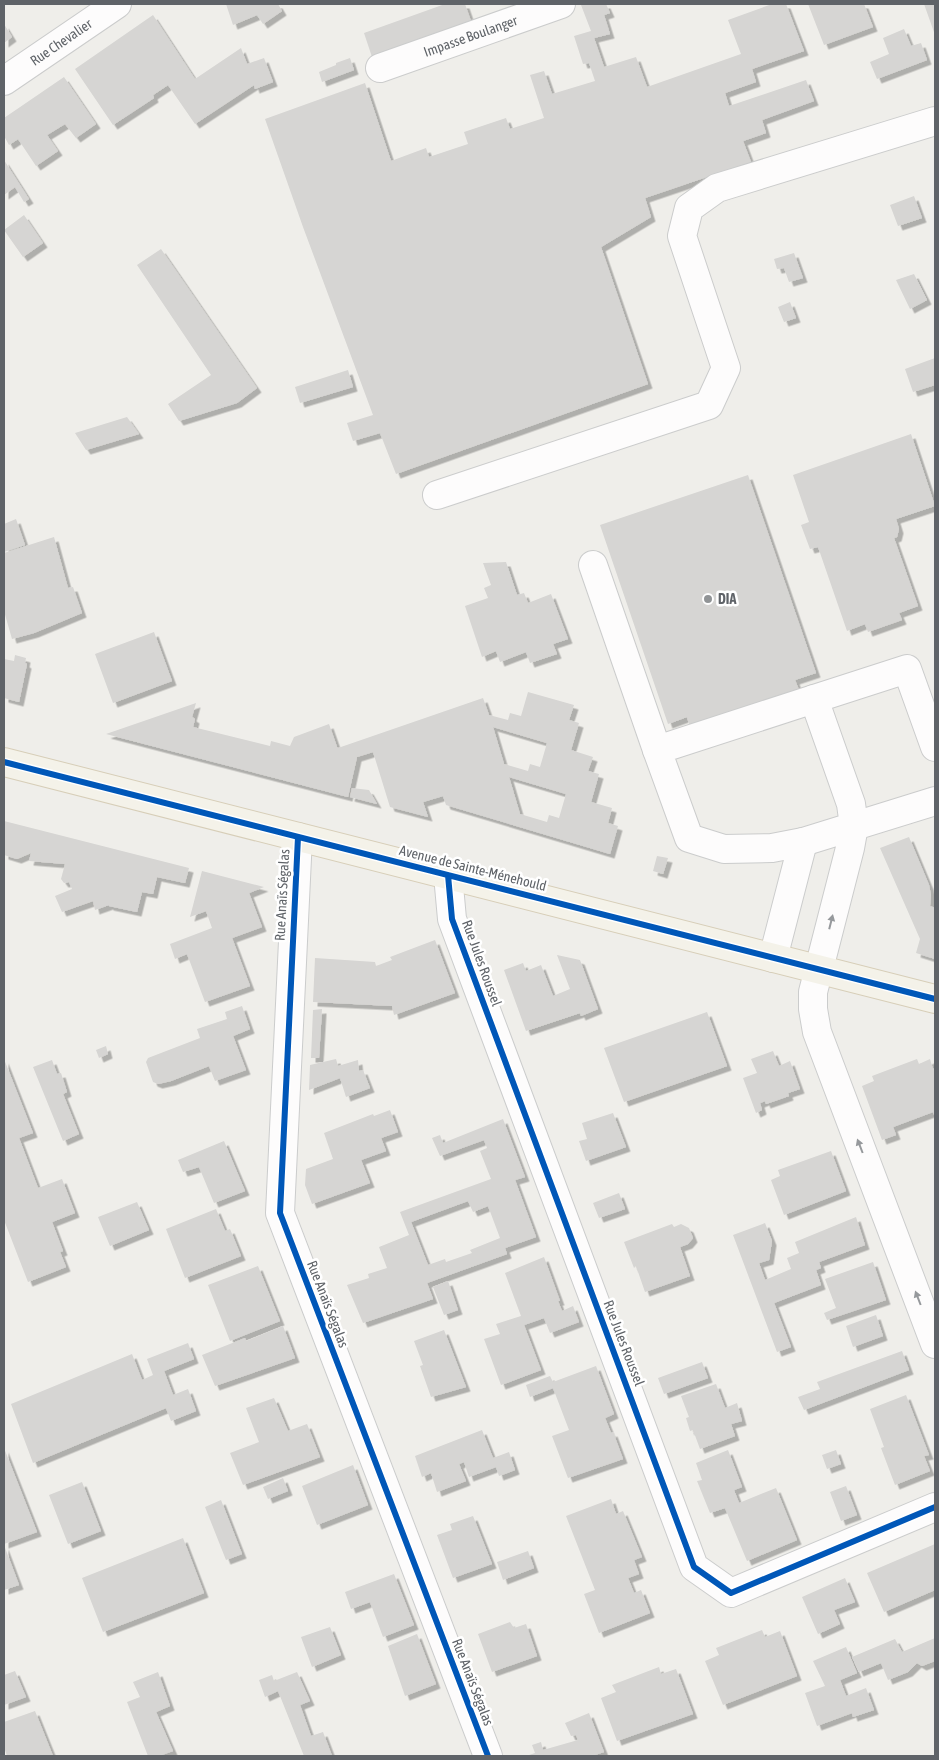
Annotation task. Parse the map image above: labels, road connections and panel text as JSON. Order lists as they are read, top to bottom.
{
  "streets": {
    "main road": ["Avenue de Sainte-Ménehould"],
    "street": [
      "Impasse Boulanger",
      "Rue Chevalier",
      "Rue Anaïs Ségalas",
      "Rue Jules Roussel"
    ]
  },
  "crossings": [
    ["Avenue de Sainte-Ménehould", "Rue Anaïs Ségalas"],
    ["Avenue de Sainte-Ménehould", "Rue Jules Roussel"]
  ],
  "places": ["DIA"]
}
